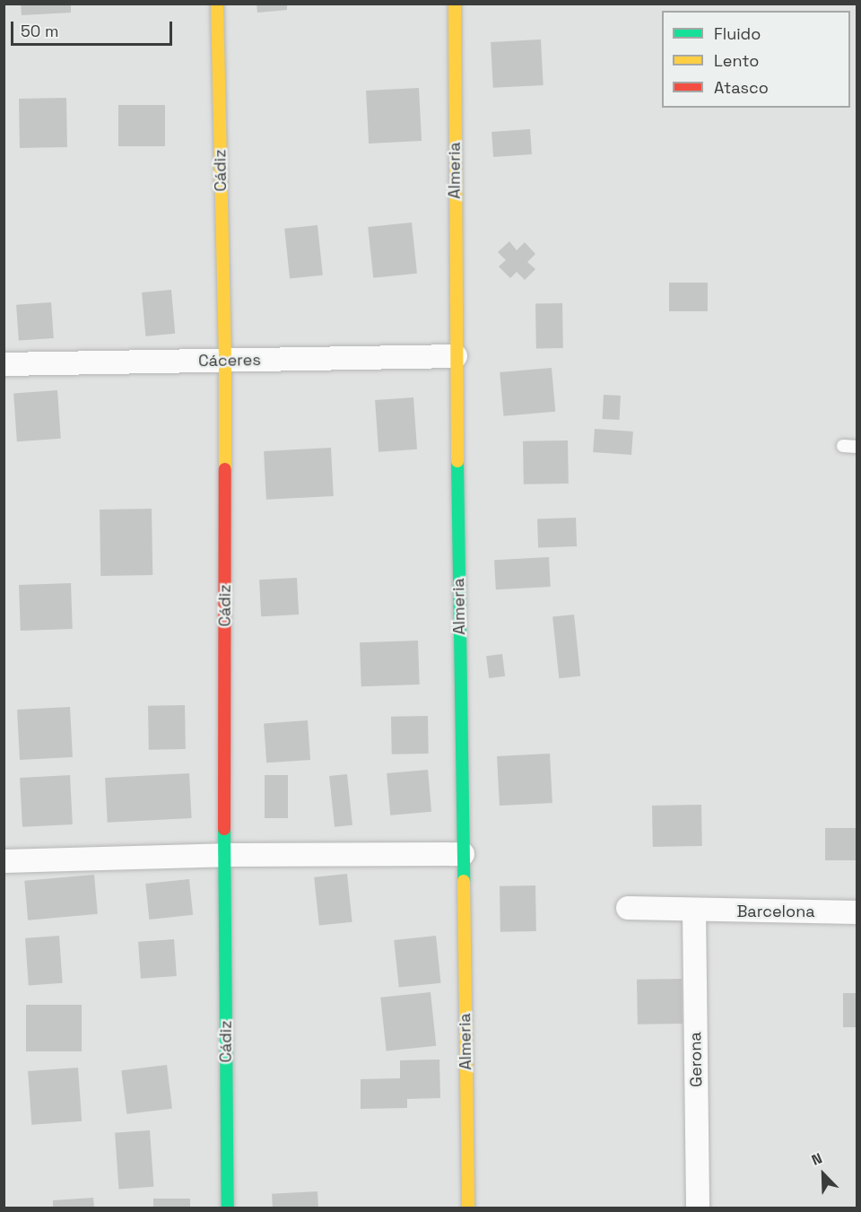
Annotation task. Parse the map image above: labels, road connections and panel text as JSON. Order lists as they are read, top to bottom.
{
  "streets": {
    "street": [
      "Cádiz",
      "Almeria",
      "Cáceres",
      "Barcelona",
      "Gerona"
    ]
  },
  "crossings": [
    ["Cádiz", "Cáceres"],
    ["Almeria", "Cáceres"],
    ["Barcelona", "Gerona"]
  ],
  "legend": ["Fluido", "Lento", "Atasco"],
  "scale_bar": "50 m",
  "north": "top left"
}
